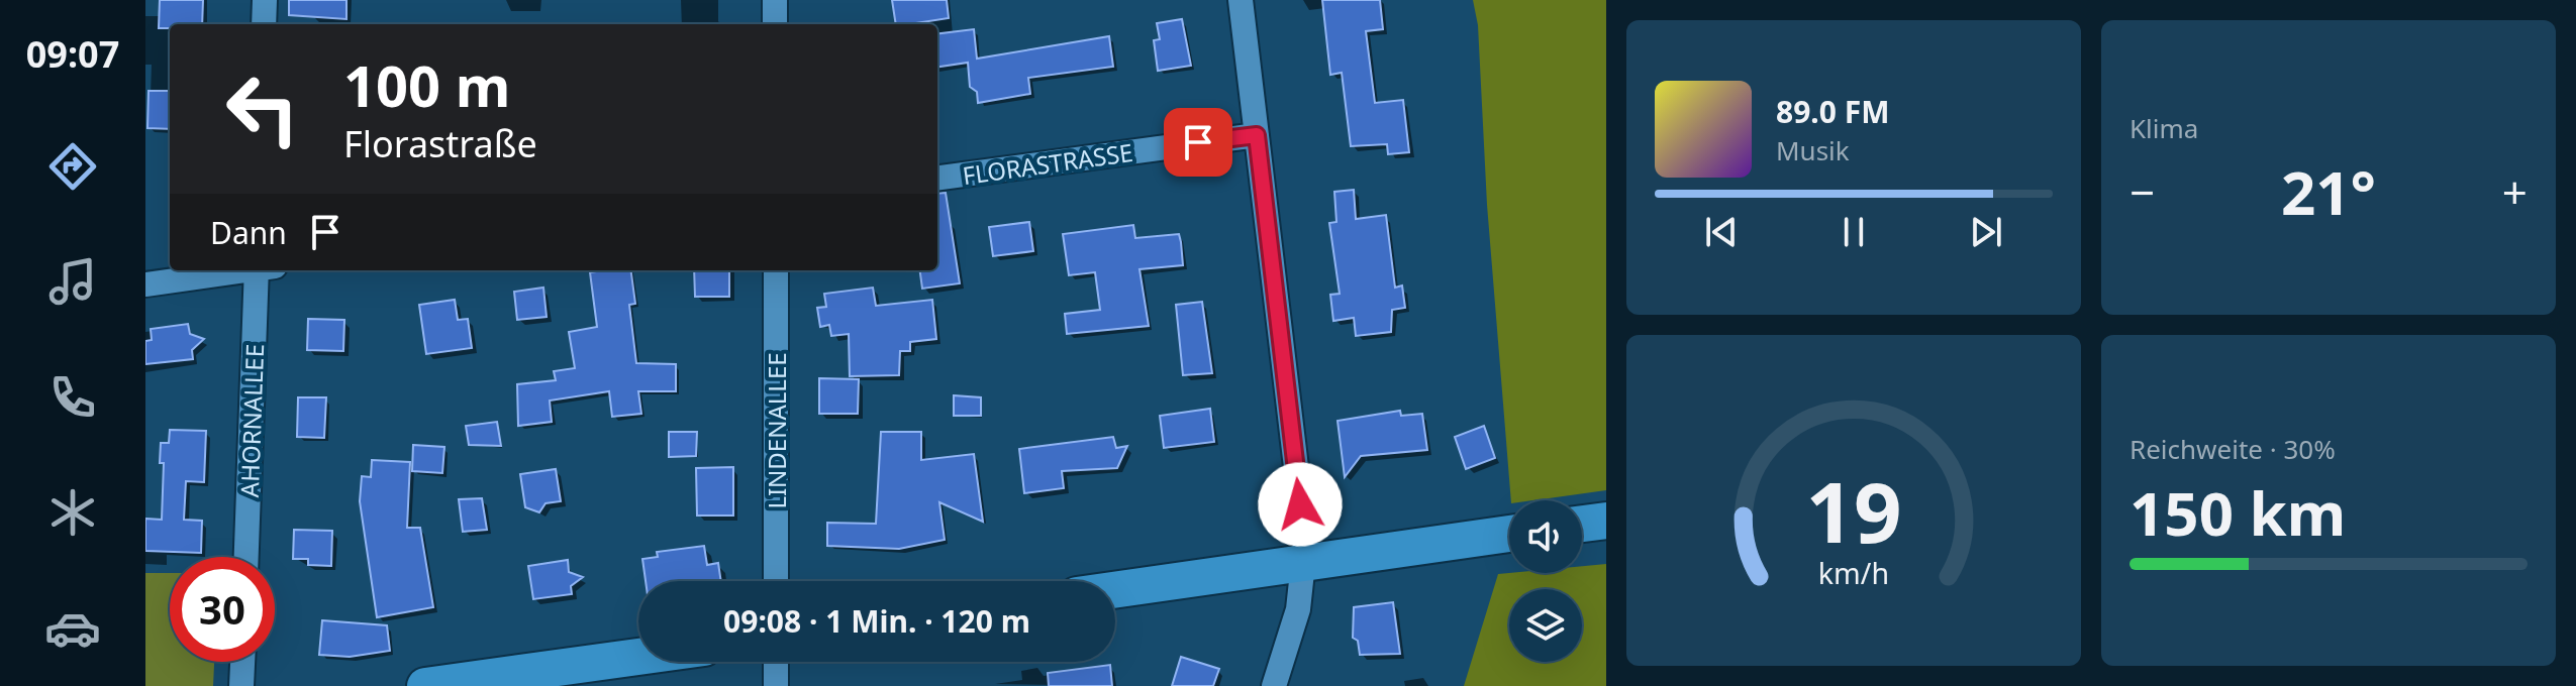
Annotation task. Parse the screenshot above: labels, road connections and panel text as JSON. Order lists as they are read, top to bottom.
{
  "streets": {
    "street": ["FLORASTRASSE", "AHORNALLEE", "LINDENALLEE"]
  },
  "page": {
    "tabs": "09:07",
    "tile": [
      "Klima",
      ["Reichweite · 30%", "150 km"]
    ],
    "turn": ["100 m", "Florastraße"],
    "song": ["89.0 FM", "Musik"],
    "heat": ["−", "21°", "+"],
    "then": "Dann",
    "limit": "30",
    "trip": "09:08 · 1 Min. · 120 m",
    "gauge": ["19", "km/h"]
  }
}
